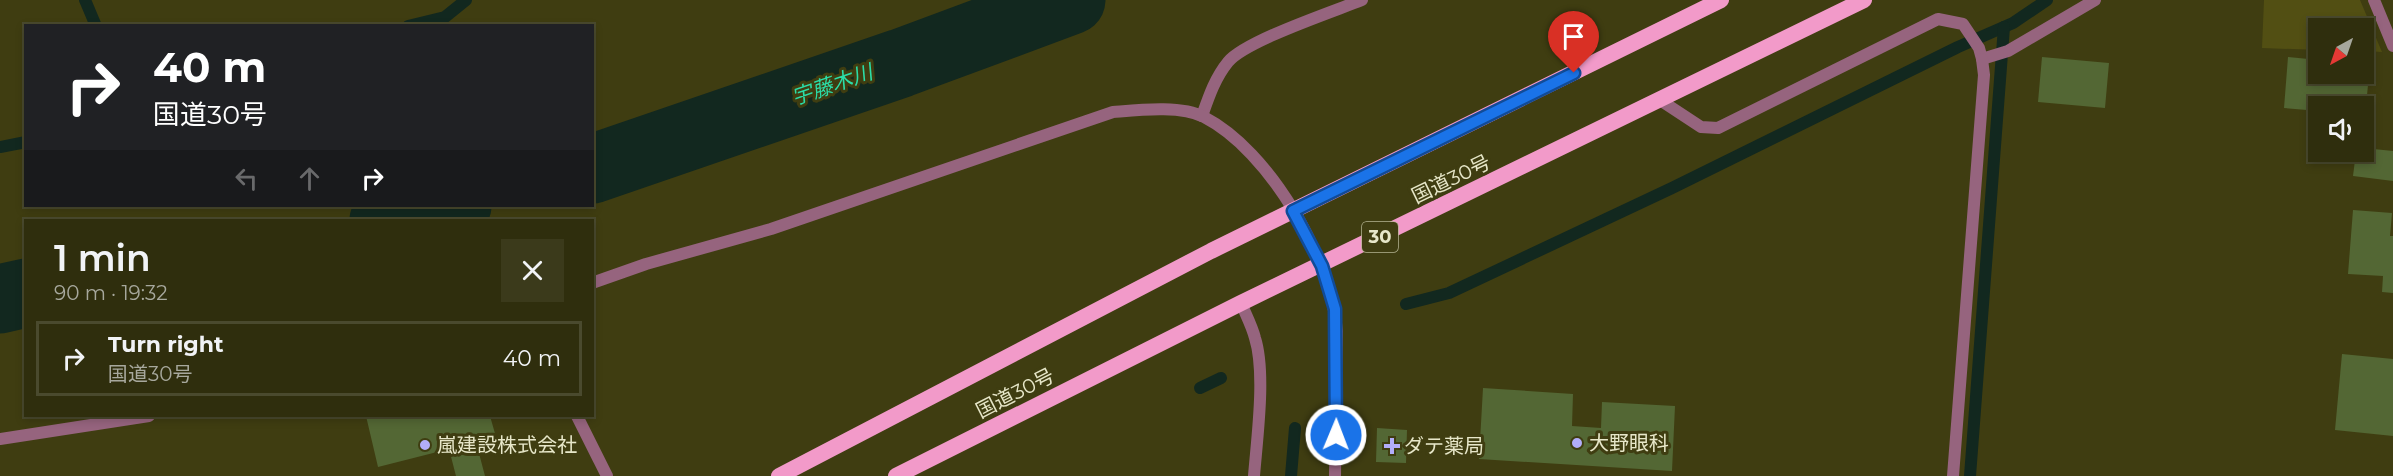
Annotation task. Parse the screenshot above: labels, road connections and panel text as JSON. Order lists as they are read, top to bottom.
{
  "streets": {
    "highway": ["国道30号", "30"]
  },
  "water": ["宇藤木川"],
  "places": {
    "other": ["大野眼科", "嵐建設株式会社"],
    "health": ["ダテ薬局"]
  },
  "north": "bottom left",
  "page": {
    "turn": ["40 m", "国道30号"],
    "heading": ["1 min", "90 m · 19:32"],
    "list": [
      {
        "name": "Turn right",
        "note": "国道30号",
        "value": "40 m"
      }
    ]
  }
}
